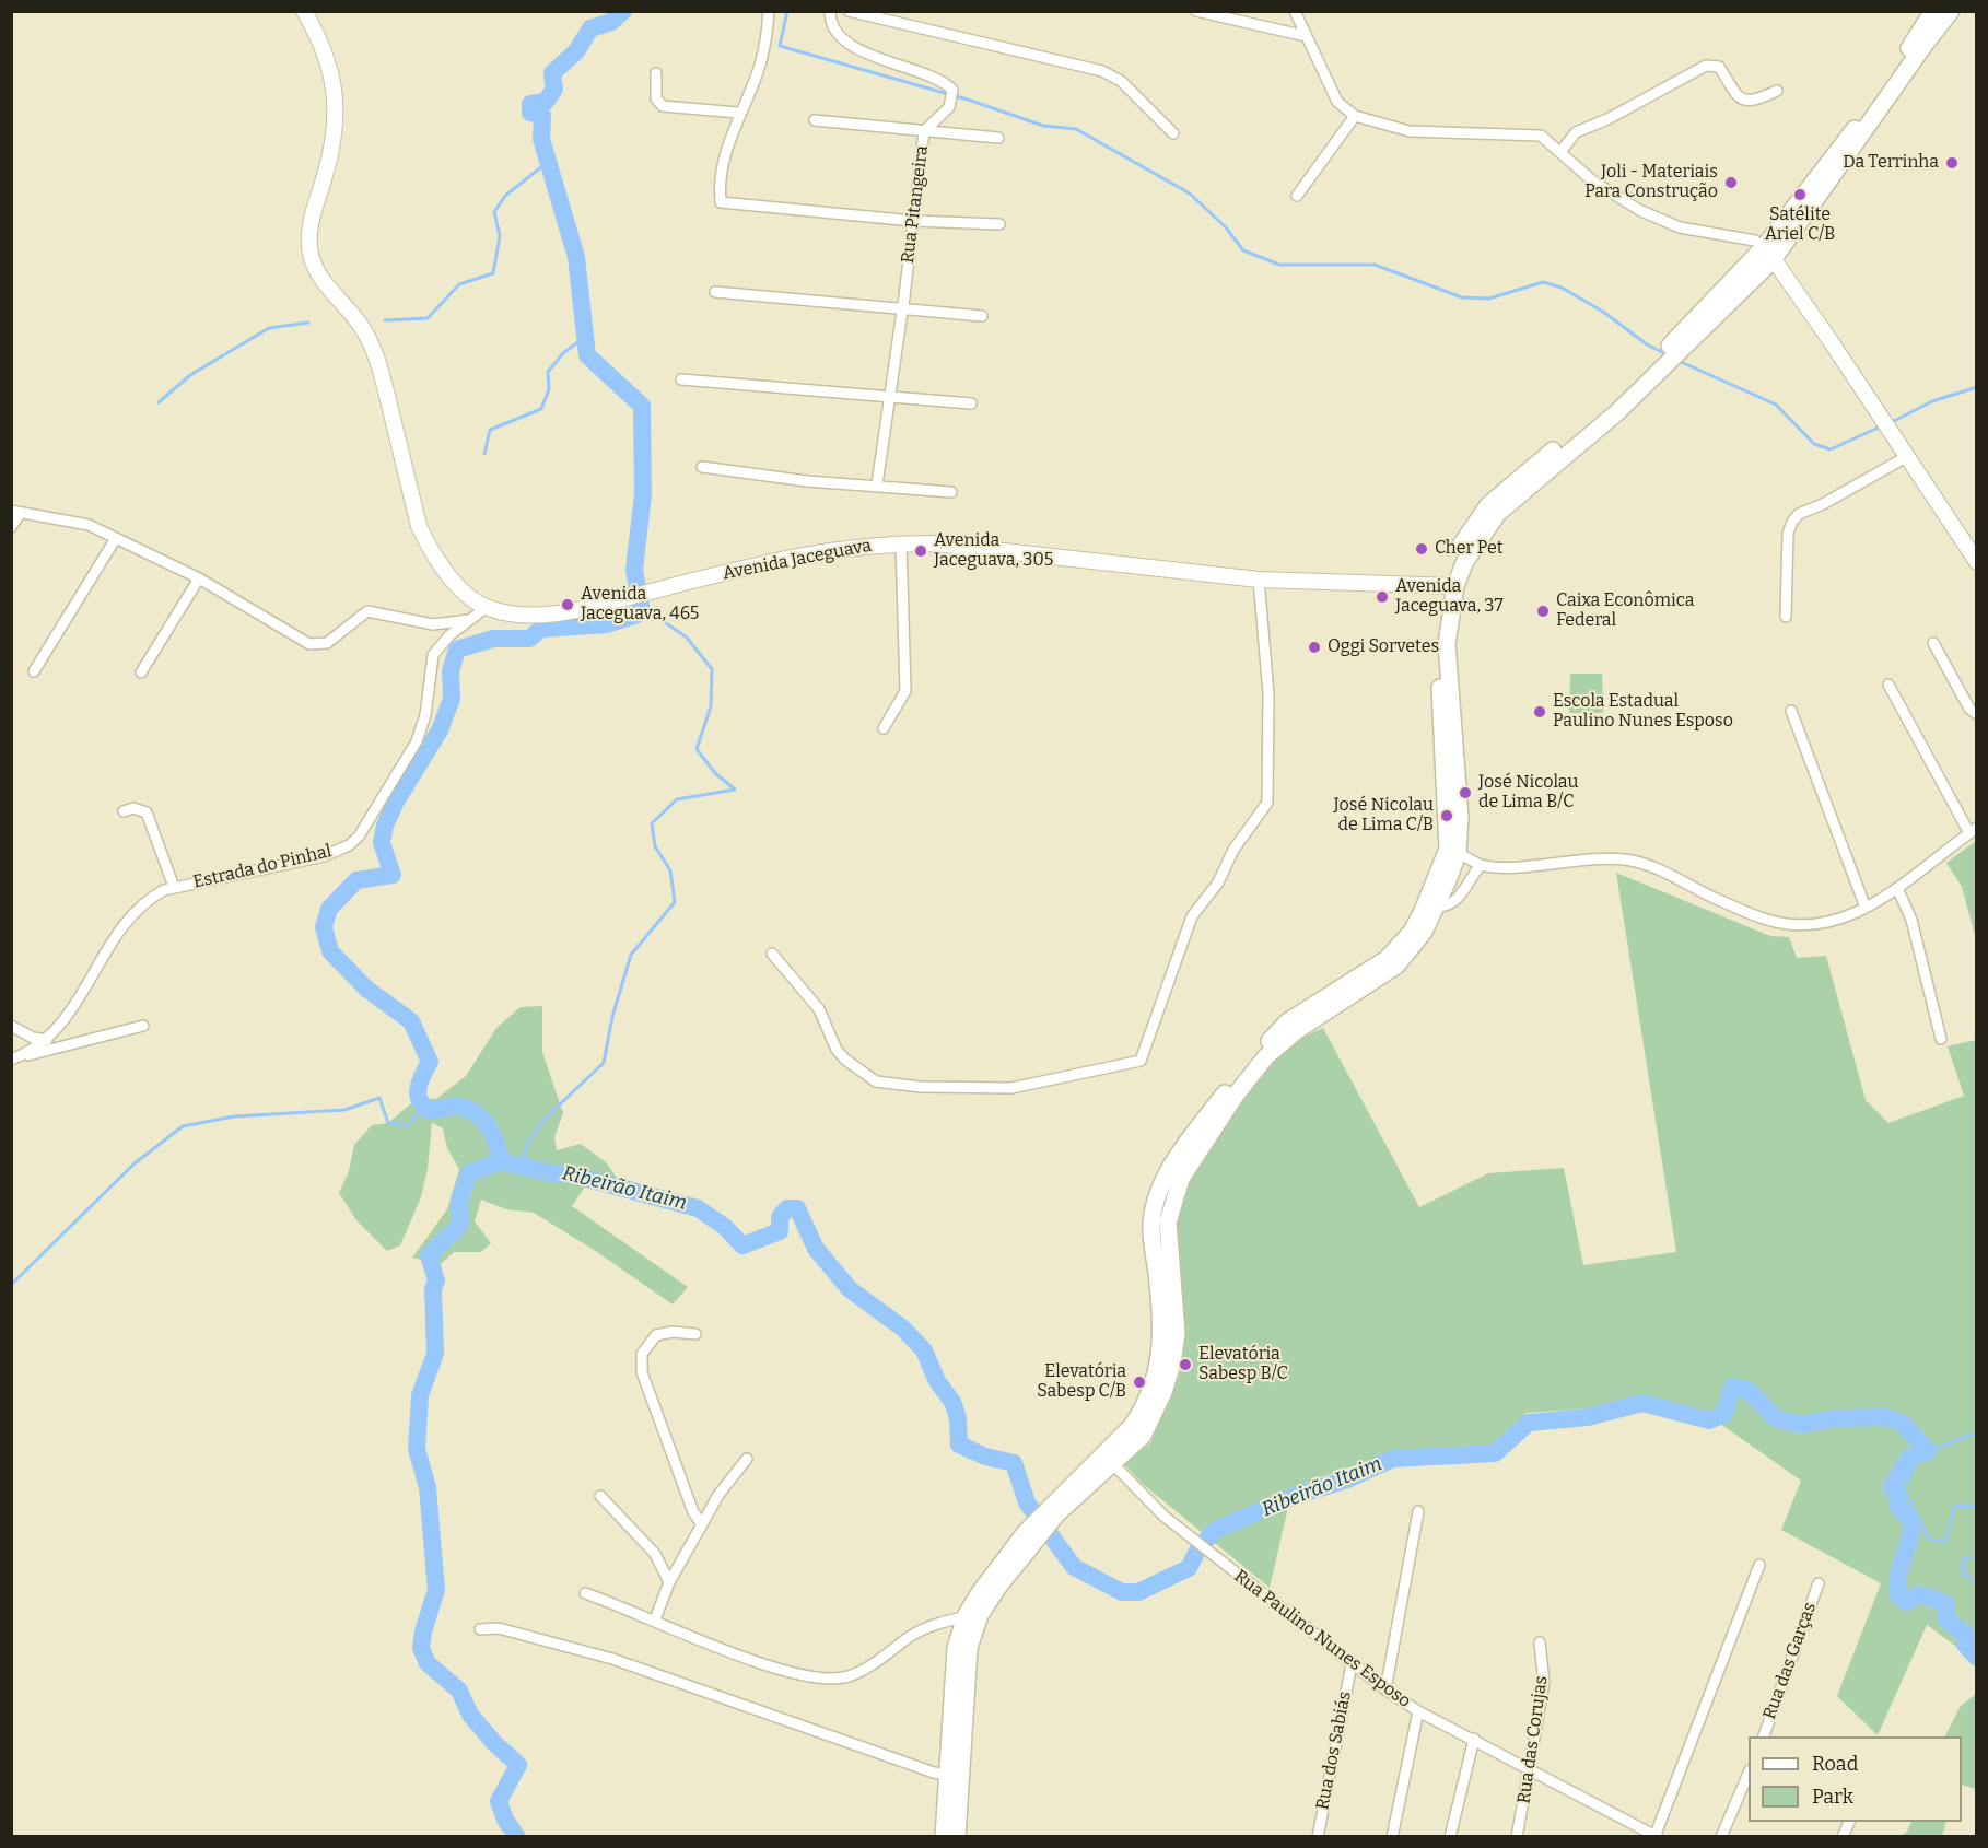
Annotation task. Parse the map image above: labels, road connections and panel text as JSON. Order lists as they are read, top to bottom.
{
  "streets": {
    "main road": ["Avenida Jaceguava"],
    "street": [
      "Rua Pitangeira",
      "Estrada do Pinhal",
      "Rua Paulino Nunes Esposo",
      "Rua das Garças",
      "Rua das Corujas",
      "Rua dos Sabiás"
    ]
  },
  "crossings": [
    ["Avenida Jaceguava", "Estrada do Pinhal"],
    ["Rua Paulino Nunes Esposo", "Rua das Corujas"],
    ["Rua Paulino Nunes Esposo", "Rua dos Sabiás"]
  ],
  "water": ["Ribeirão Itaim"],
  "places": [
    "Da Terrinha",
    "Joli - Materiais Para Construção",
    "Satélite Ariel C/B",
    "Cher Pet",
    "Avenida Jaceguava, 305",
    "Avenida Jaceguava, 37",
    "Avenida Jaceguava, 465",
    "Caixa Econômica Federal",
    "Oggi Sorvetes",
    "Escola Estadual Paulino Nunes Esposo",
    "José Nicolau de Lima B/C",
    "José Nicolau de Lima C/B",
    "Elevatória Sabesp B/C",
    "Elevatória Sabesp C/B"
  ],
  "legend": ["Road", "Park"]
}
